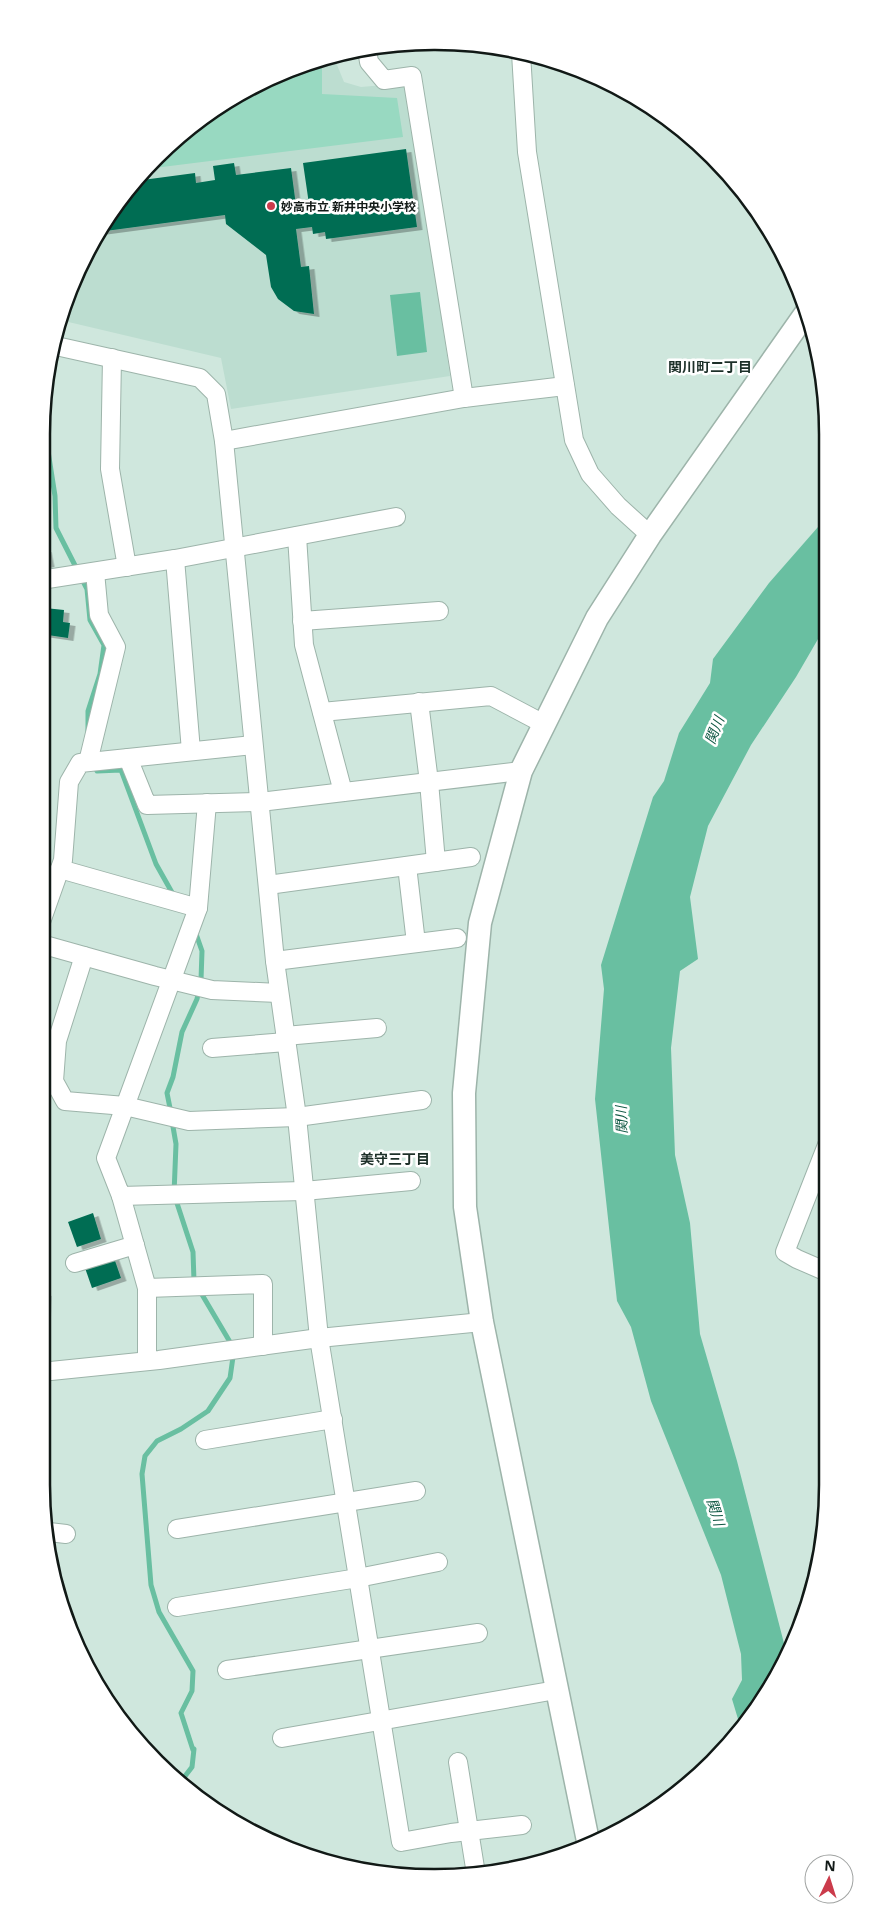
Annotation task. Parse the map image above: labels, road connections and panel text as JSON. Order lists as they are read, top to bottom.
{
  "districts": ["関川町二丁目", "美守三丁目"],
  "water": ["関川"],
  "places": ["妙高市立 新井中央小学校"],
  "north": "top"
}
